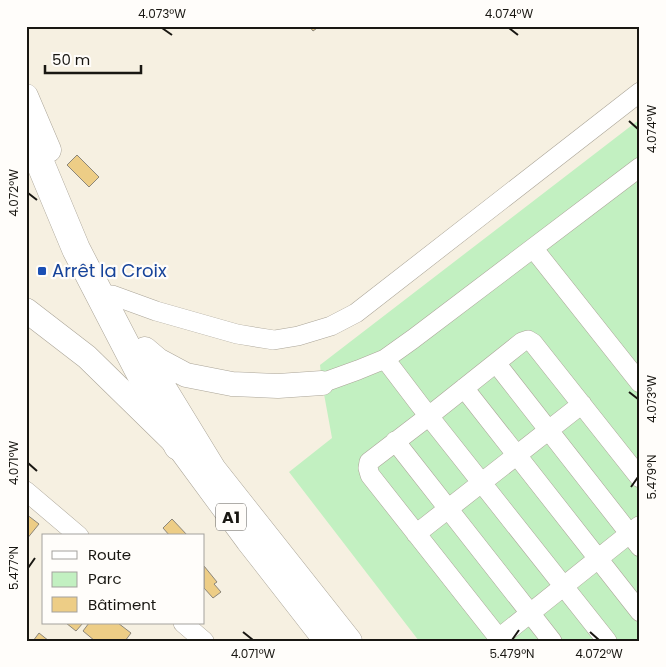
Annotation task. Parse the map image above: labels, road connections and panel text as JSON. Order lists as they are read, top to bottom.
{
  "streets": {
    "main road": ["A1"]
  },
  "places": {
    "transit": ["Arrêt la Croix"]
  },
  "legend": ["Route", "Parc", "Bâtiment"],
  "scale_bar": "50 m",
  "coordinates": [
    "4.073°W",
    "4.074°W",
    "4.072°W",
    "4.071°W",
    "5.479°N",
    "5.477°N"
  ]
}
